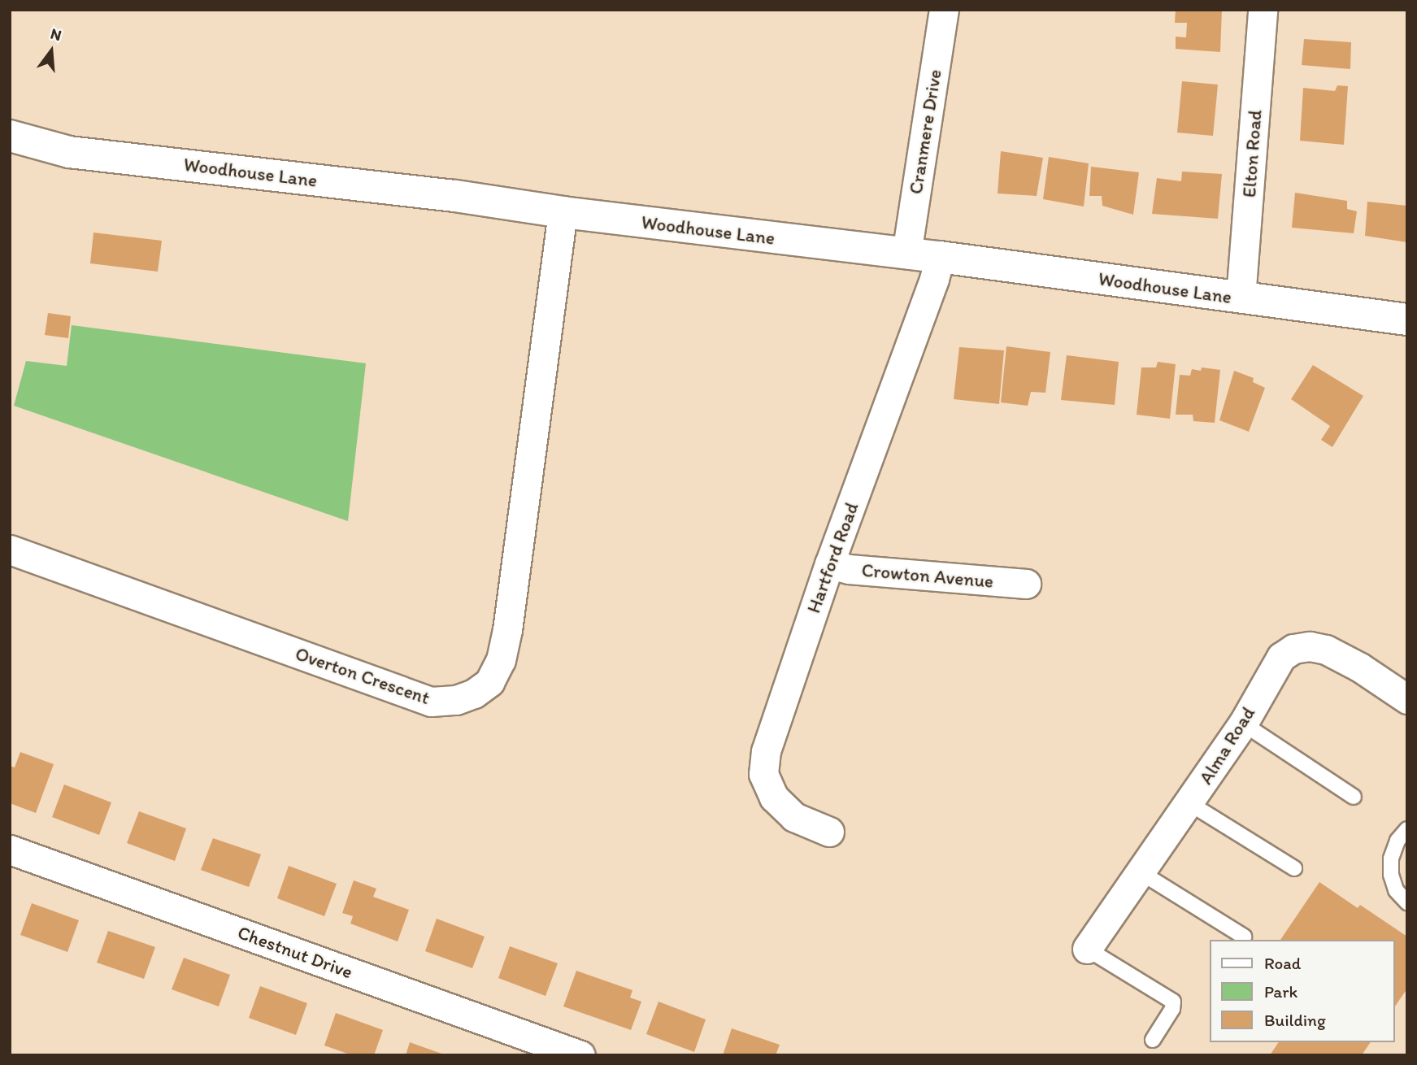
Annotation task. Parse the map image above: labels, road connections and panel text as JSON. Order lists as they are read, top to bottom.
{
  "streets": {
    "street": [
      "Cranmere Drive",
      "Elton Road",
      "Woodhouse Lane",
      "Hartford Road",
      "Crowton Avenue",
      "Overton Crescent",
      "Alma Road",
      "Chestnut Drive"
    ]
  },
  "crossings": [
    ["Cranmere Drive", "Woodhouse Lane"],
    ["Elton Road", "Woodhouse Lane"],
    ["Woodhouse Lane", "Hartford Road"],
    ["Woodhouse Lane", "Overton Crescent"],
    ["Hartford Road", "Crowton Avenue"]
  ],
  "legend": ["Road", "Park", "Building"],
  "north": "top"
}
